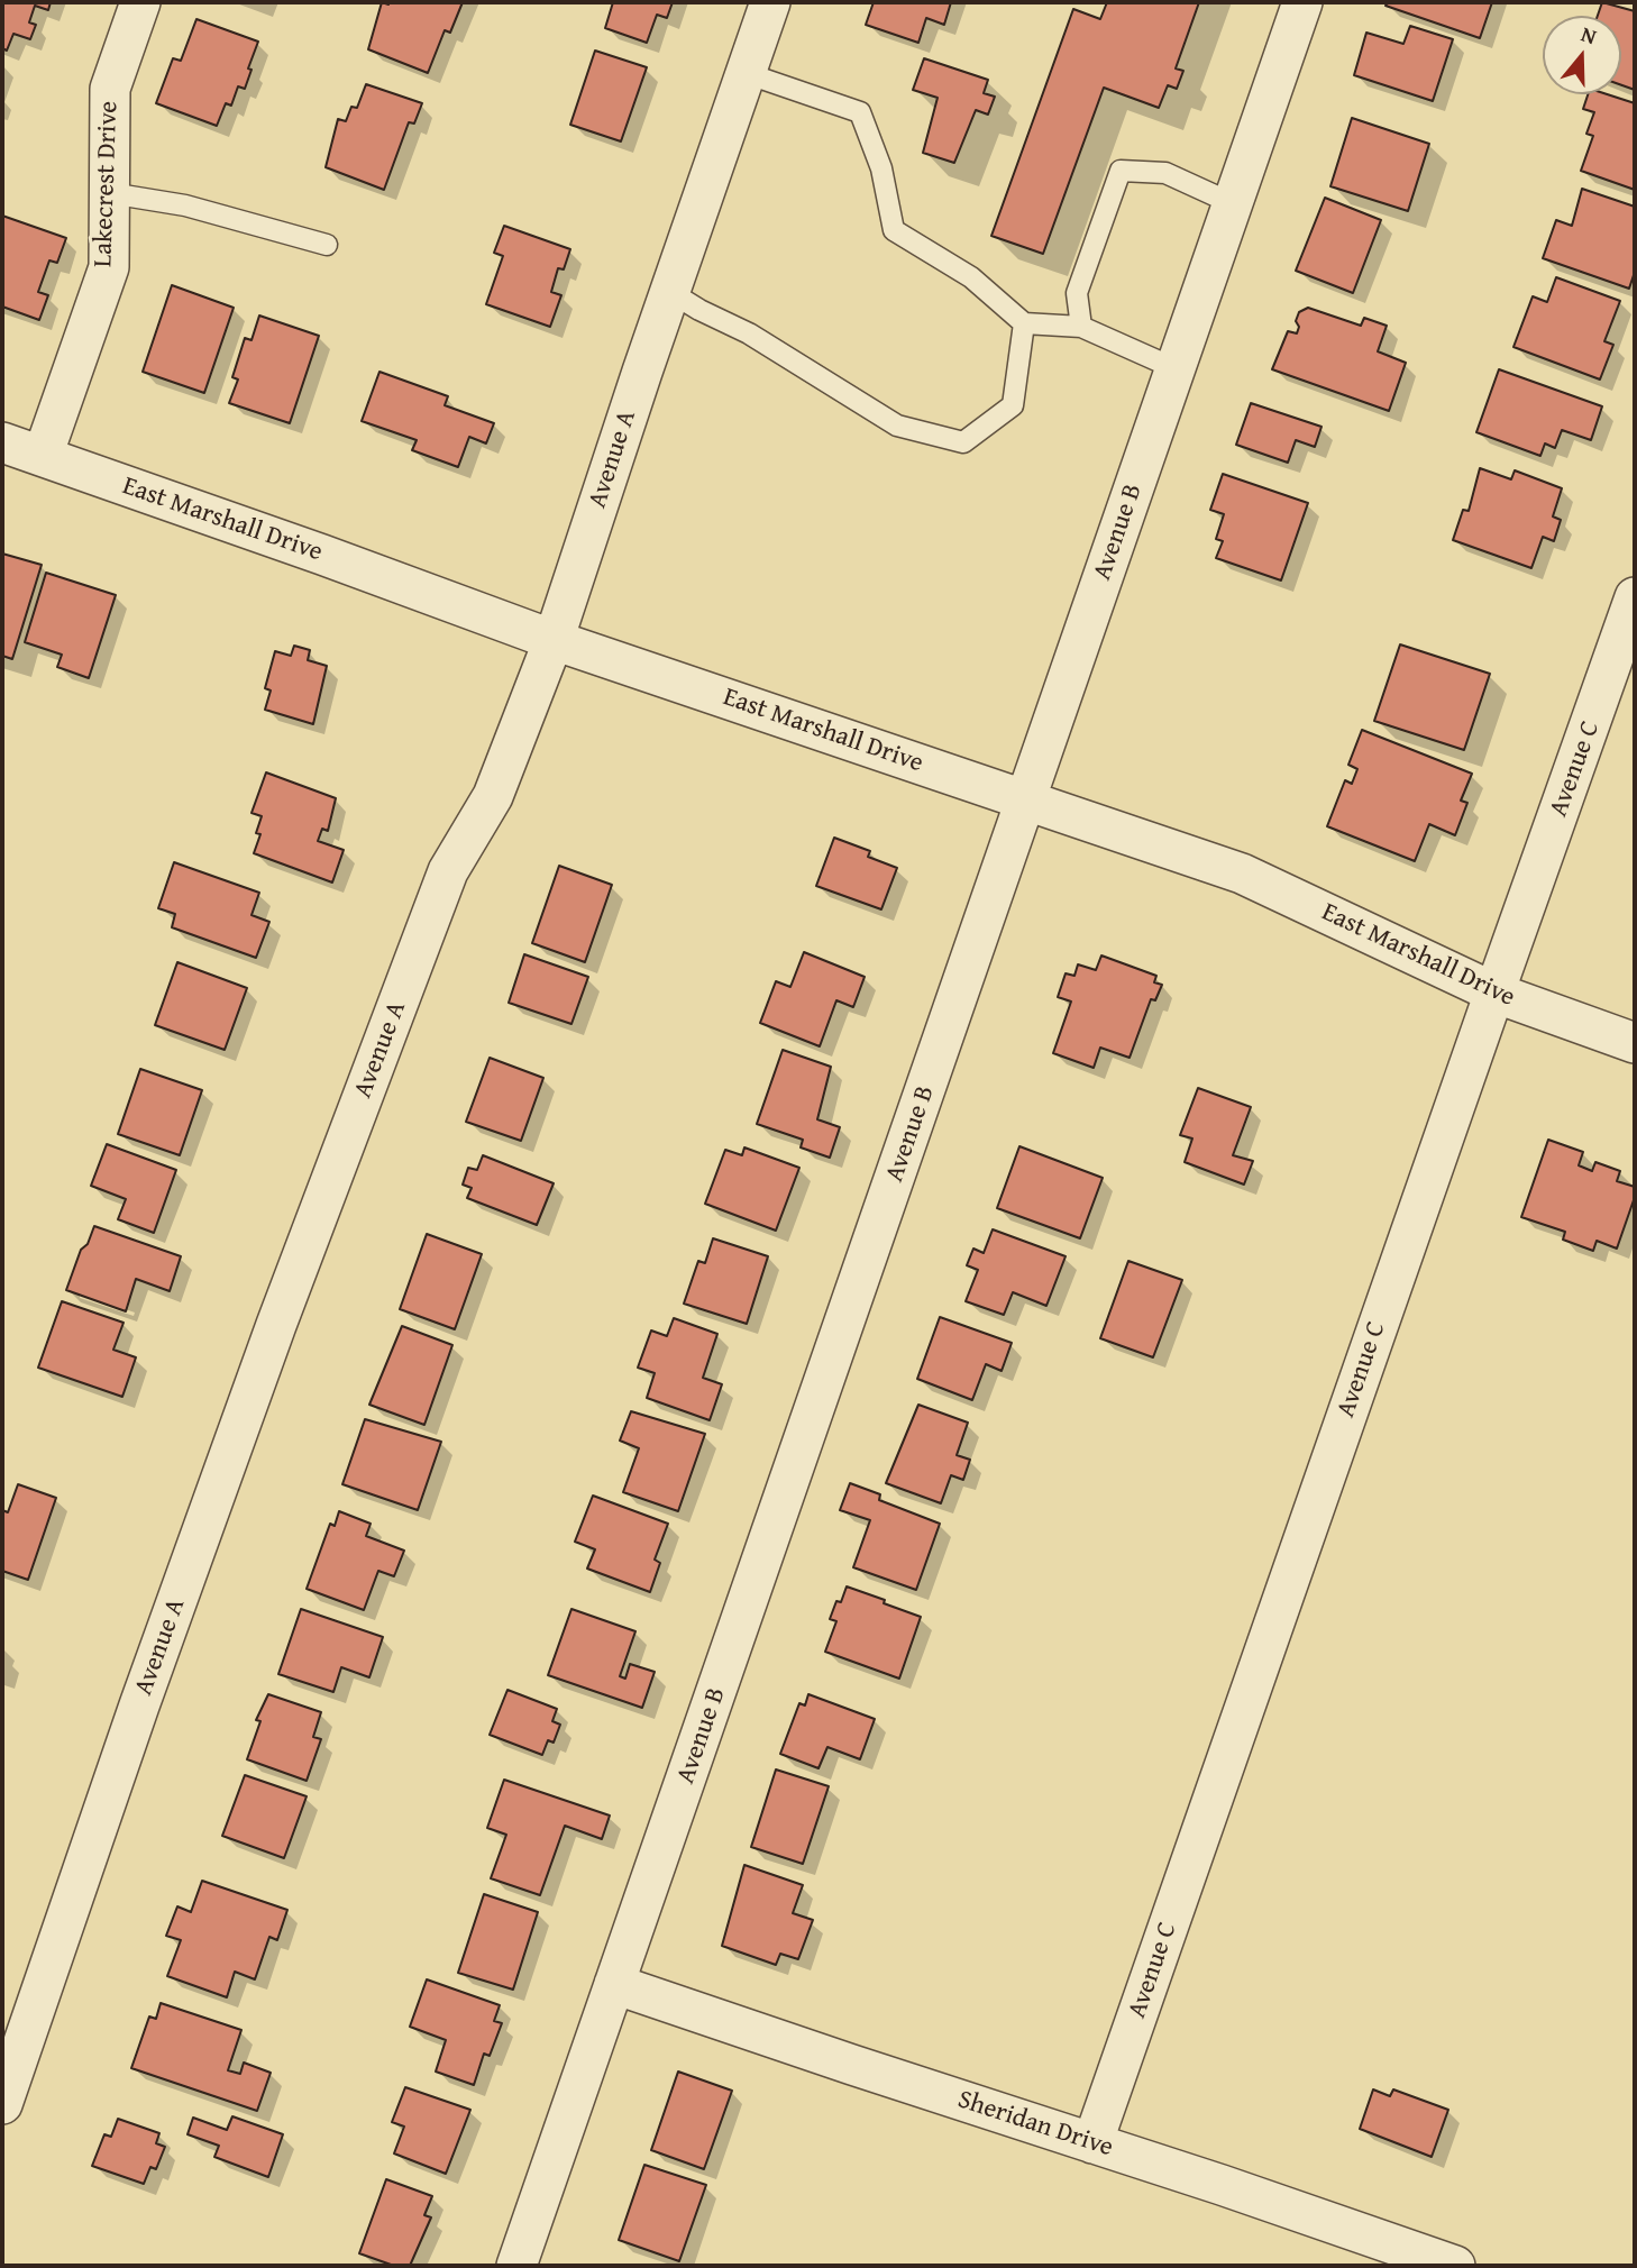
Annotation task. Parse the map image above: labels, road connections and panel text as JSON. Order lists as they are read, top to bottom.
{
  "streets": {
    "street": [
      "Lakecrest Drive",
      "Avenue A",
      "East Marshall Drive",
      "Avenue B",
      "Avenue C",
      "Sheridan Drive"
    ]
  },
  "crossings": [
    ["Lakecrest Drive", "East Marshall Drive"],
    ["Avenue A", "East Marshall Drive"],
    ["East Marshall Drive", "Avenue B"],
    ["East Marshall Drive", "Avenue C"],
    ["Avenue B", "Sheridan Drive"],
    ["Avenue C", "Sheridan Drive"]
  ],
  "north": "top"
}
